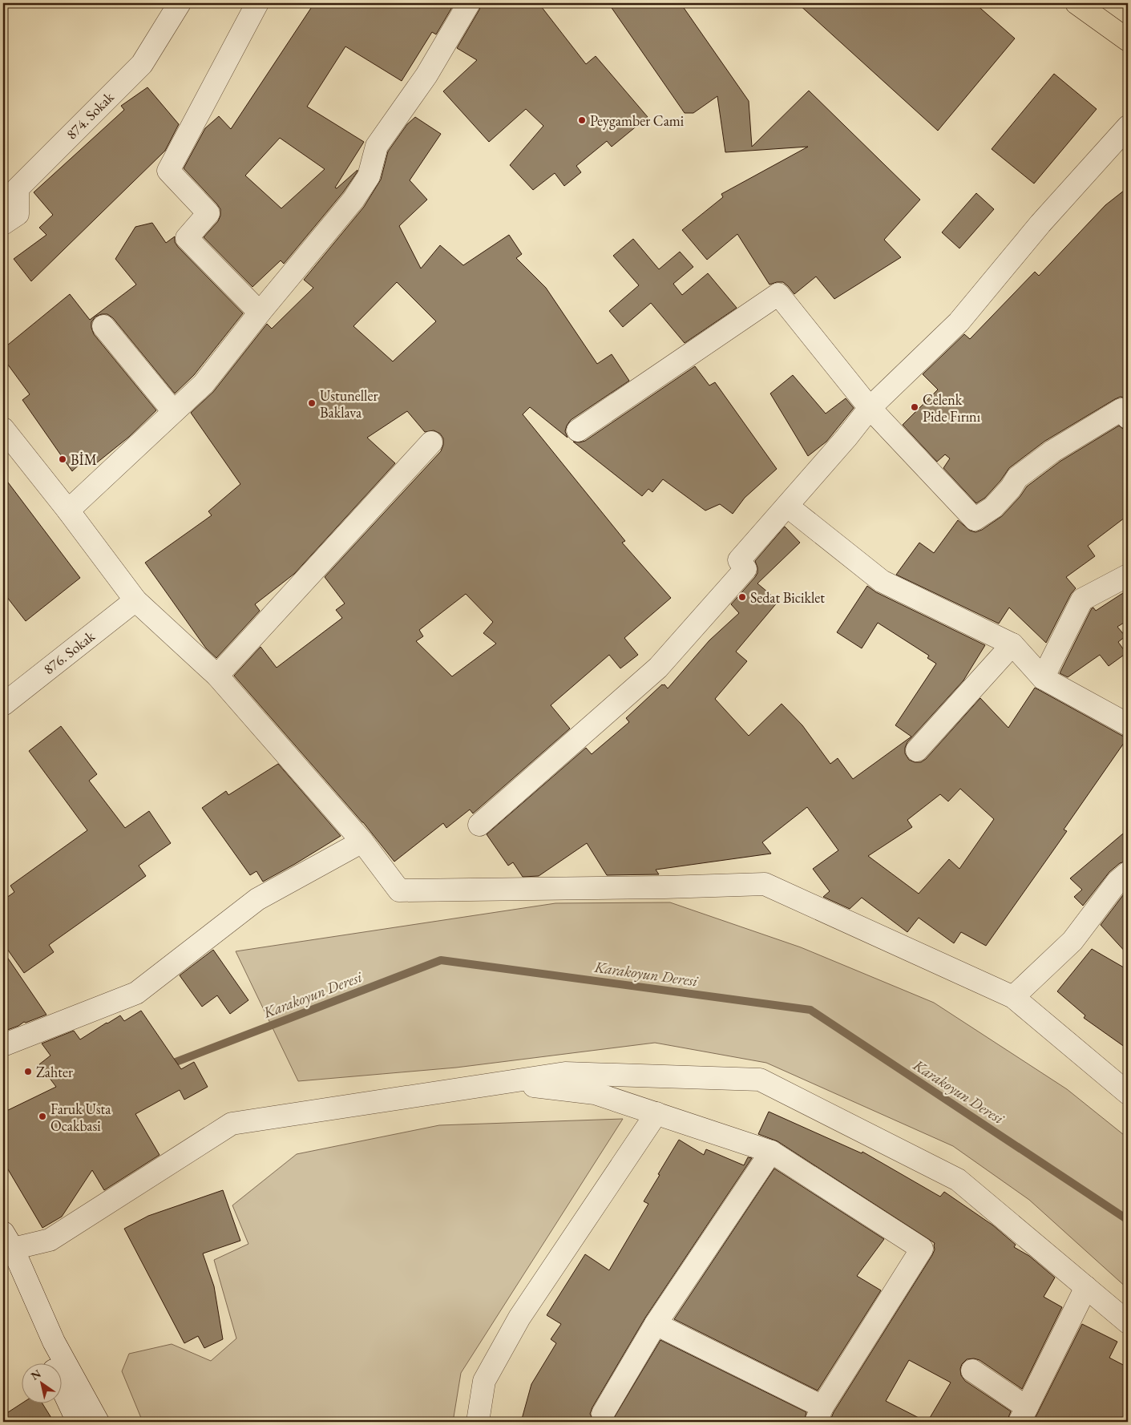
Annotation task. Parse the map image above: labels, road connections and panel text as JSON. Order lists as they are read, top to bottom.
{
  "streets": {
    "street": ["874. Sokak", "876. Sokak"]
  },
  "water": ["Karakoyun Deresi"],
  "places": [
    "Peygamber Cami",
    "Ustuneller Baklava",
    "Celenk Pide Fırını",
    "BİM",
    "Sedat Biciklet",
    "Zahter",
    "Faruk Usta Ocakbasi"
  ],
  "north": "top left"
}
